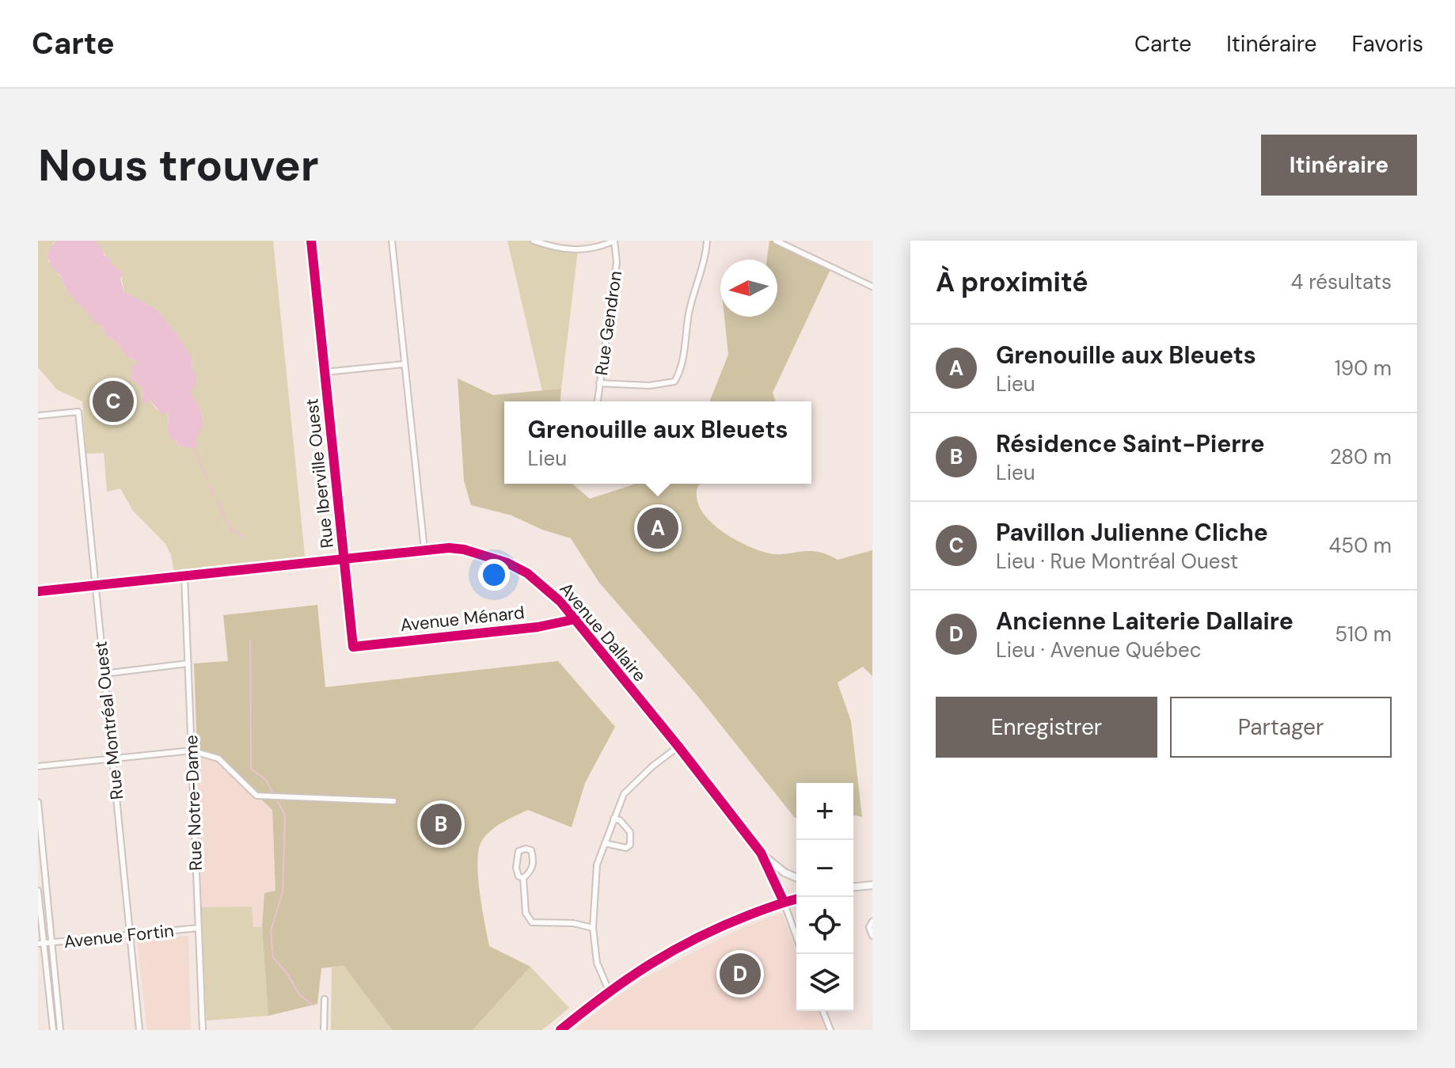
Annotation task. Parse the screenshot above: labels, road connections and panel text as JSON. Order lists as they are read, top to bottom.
{
  "streets": {
    "street": [
      "Rue Gendron",
      "Rue Iberville Ouest",
      "Avenue Ménard",
      "Avenue Dallaire",
      "Rue Montréal Ouest",
      "Rue Notre-Dame",
      "Avenue Fortin"
    ]
  },
  "crossings": [
    ["Rue Iberville Ouest", "Avenue Ménard"],
    ["Rue Iberville Ouest", "Avenue Dallaire"],
    ["Avenue Ménard", "Avenue Dallaire"],
    ["Avenue Dallaire", "Rue Montréal Ouest"],
    ["Avenue Dallaire", "Rue Notre-Dame"],
    ["Rue Montréal Ouest", "Avenue Fortin"],
    ["Rue Notre-Dame", "Avenue Fortin"]
  ],
  "north": "left",
  "page": {
    "header": "Carte",
    "nav": ["Carte", "Itinéraire", "Favoris"],
    "buttons": [
      "Itinéraire",
      ["Enregistrer", "Partager"]
    ],
    "title": "Nous trouver",
    "heading": ["À proximité", "4 résultats"],
    "list": [
      {
        "mark": "A",
        "name": "Grenouille aux Bleuets",
        "note": "Lieu",
        "value": "190 m"
      },
      {
        "mark": "B",
        "name": "Résidence Saint-Pierre",
        "note": "Lieu",
        "value": "280 m"
      },
      {
        "mark": "C",
        "name": "Pavillon Julienne Cliche",
        "note": "Lieu · Rue Montréal Ouest",
        "value": "450 m"
      },
      {
        "mark": "D",
        "name": "Ancienne Laiterie Dallaire",
        "note": "Lieu · Avenue Québec",
        "value": "510 m"
      }
    ],
    "pins": [
      "C",
      "A",
      "B",
      "D"
    ],
    "popup": ["Grenouille aux Bleuets", "Lieu"],
    "map_buttons": ["+", "−"]
  }
}
